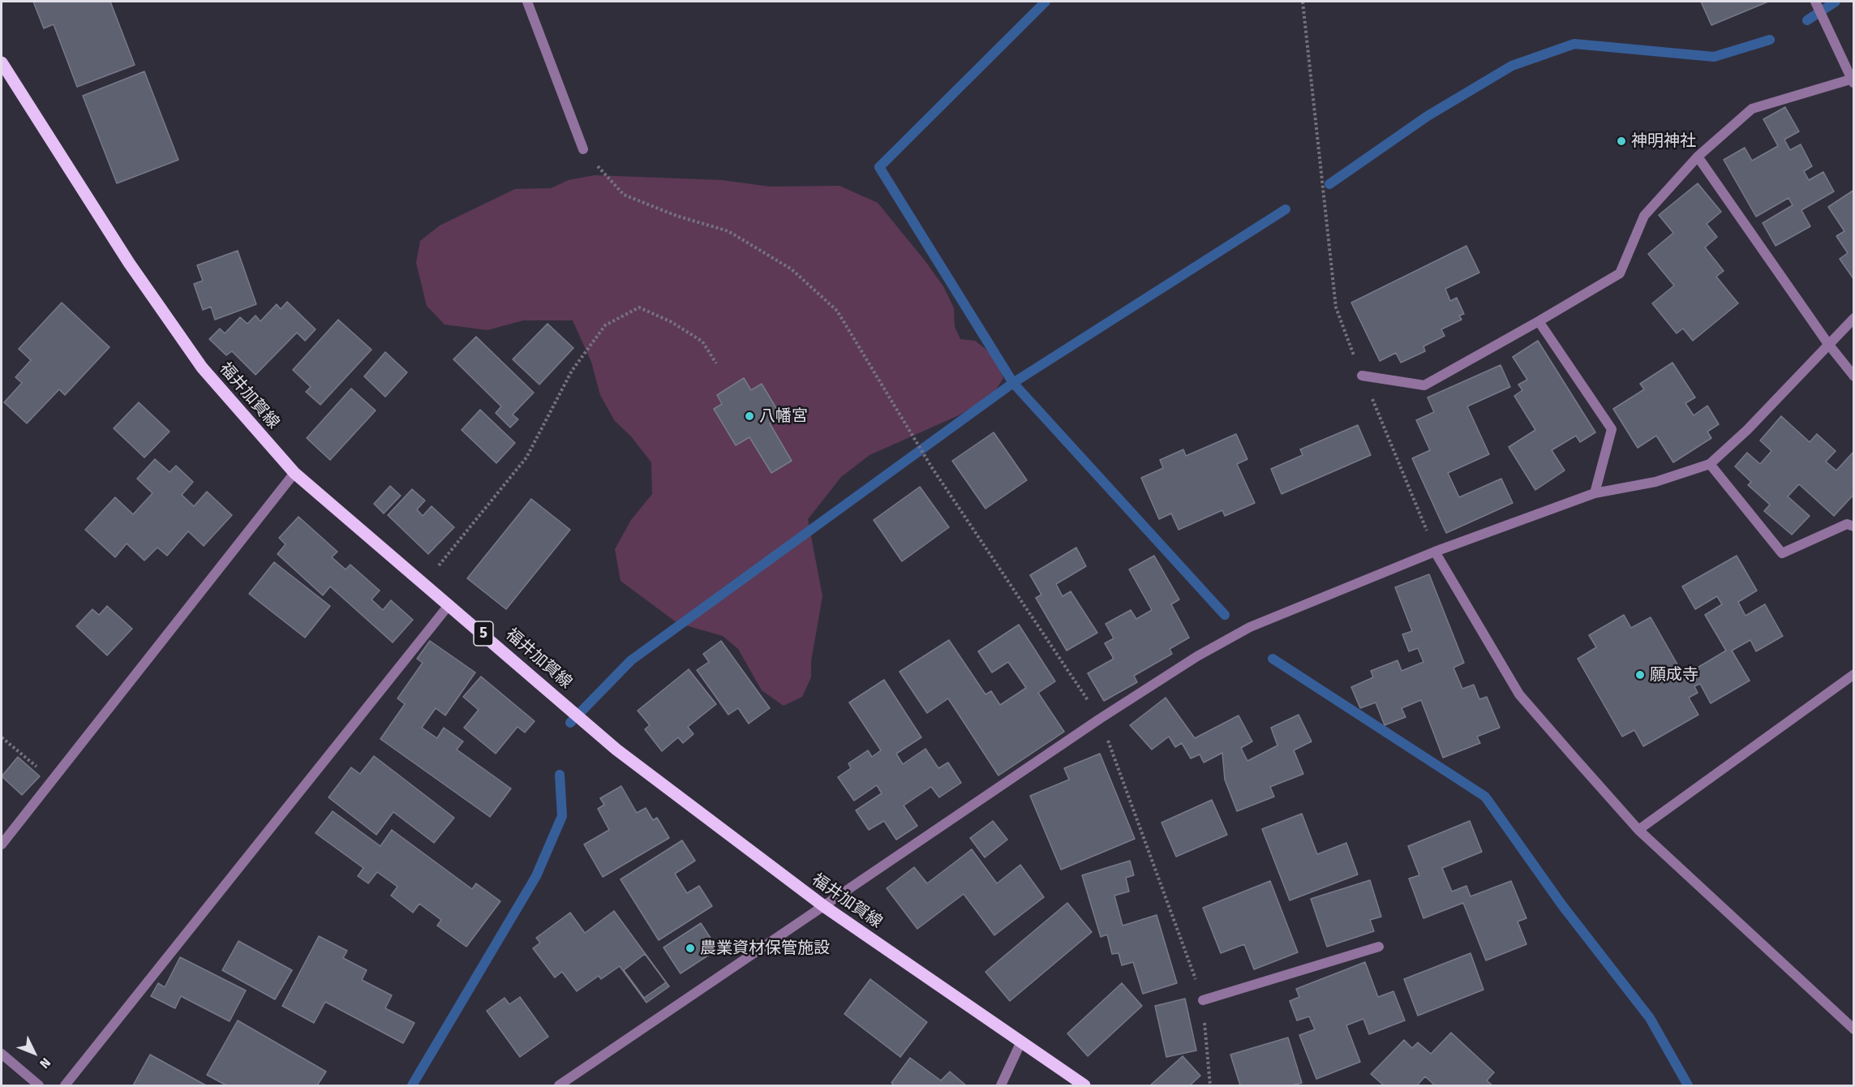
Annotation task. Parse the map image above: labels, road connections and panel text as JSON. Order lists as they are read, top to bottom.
{
  "streets": {
    "main road": ["福井加賀線", "5"]
  },
  "places": [
    "神明神社",
    "八幡宮",
    "願成寺",
    "農業資材保管施設"
  ],
  "north": "bottom right"
}
